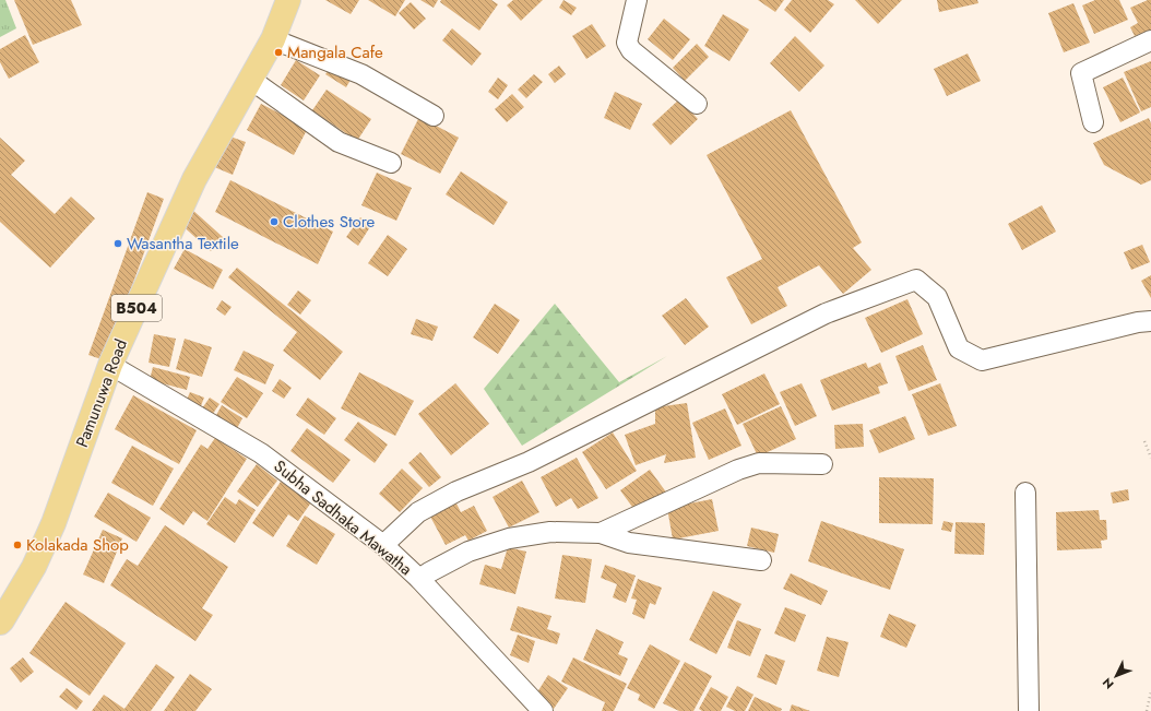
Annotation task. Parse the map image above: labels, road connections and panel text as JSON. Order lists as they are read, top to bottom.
{
  "streets": {
    "main road": ["B504", "Pamunuwa Road"],
    "street": ["Subha Sadhaka Mawatha"]
  },
  "crossings": [
    ["Pamunuwa Road", "Subha Sadhaka Mawatha"]
  ],
  "places": [
    "Mangala Cafe",
    "Clothes Store",
    "Wasantha Textile",
    "Kolakada Shop"
  ],
  "north": "bottom left"
}
